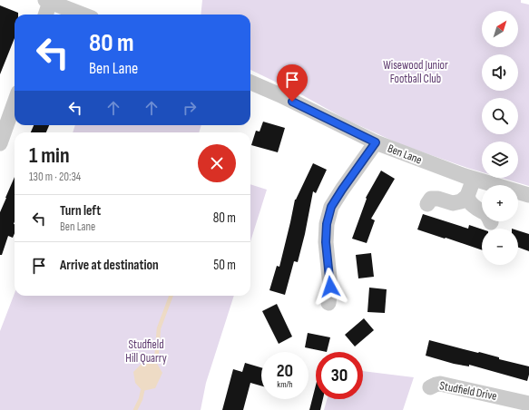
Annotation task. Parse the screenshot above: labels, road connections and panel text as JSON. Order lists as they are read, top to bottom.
{
  "streets": {
    "street": ["Ben Lane", "Studfield Drive"]
  },
  "parks": ["Wisewood Junior Football Club", "Studfield Hill Quarry"],
  "north": "top right",
  "page": {
    "map_buttons": ["+", "−"],
    "turn": ["80 m", "Ben Lane"],
    "heading": ["1 min", "130 m · 20:34"],
    "list": [
      {
        "name": "Turn left",
        "note": "Ben Lane",
        "value": "80 m"
      },
      {
        "name": "Arrive at destination",
        "value": "50 m"
      }
    ],
    "speed": "20 km/h",
    "limit": "30"
  }
}
